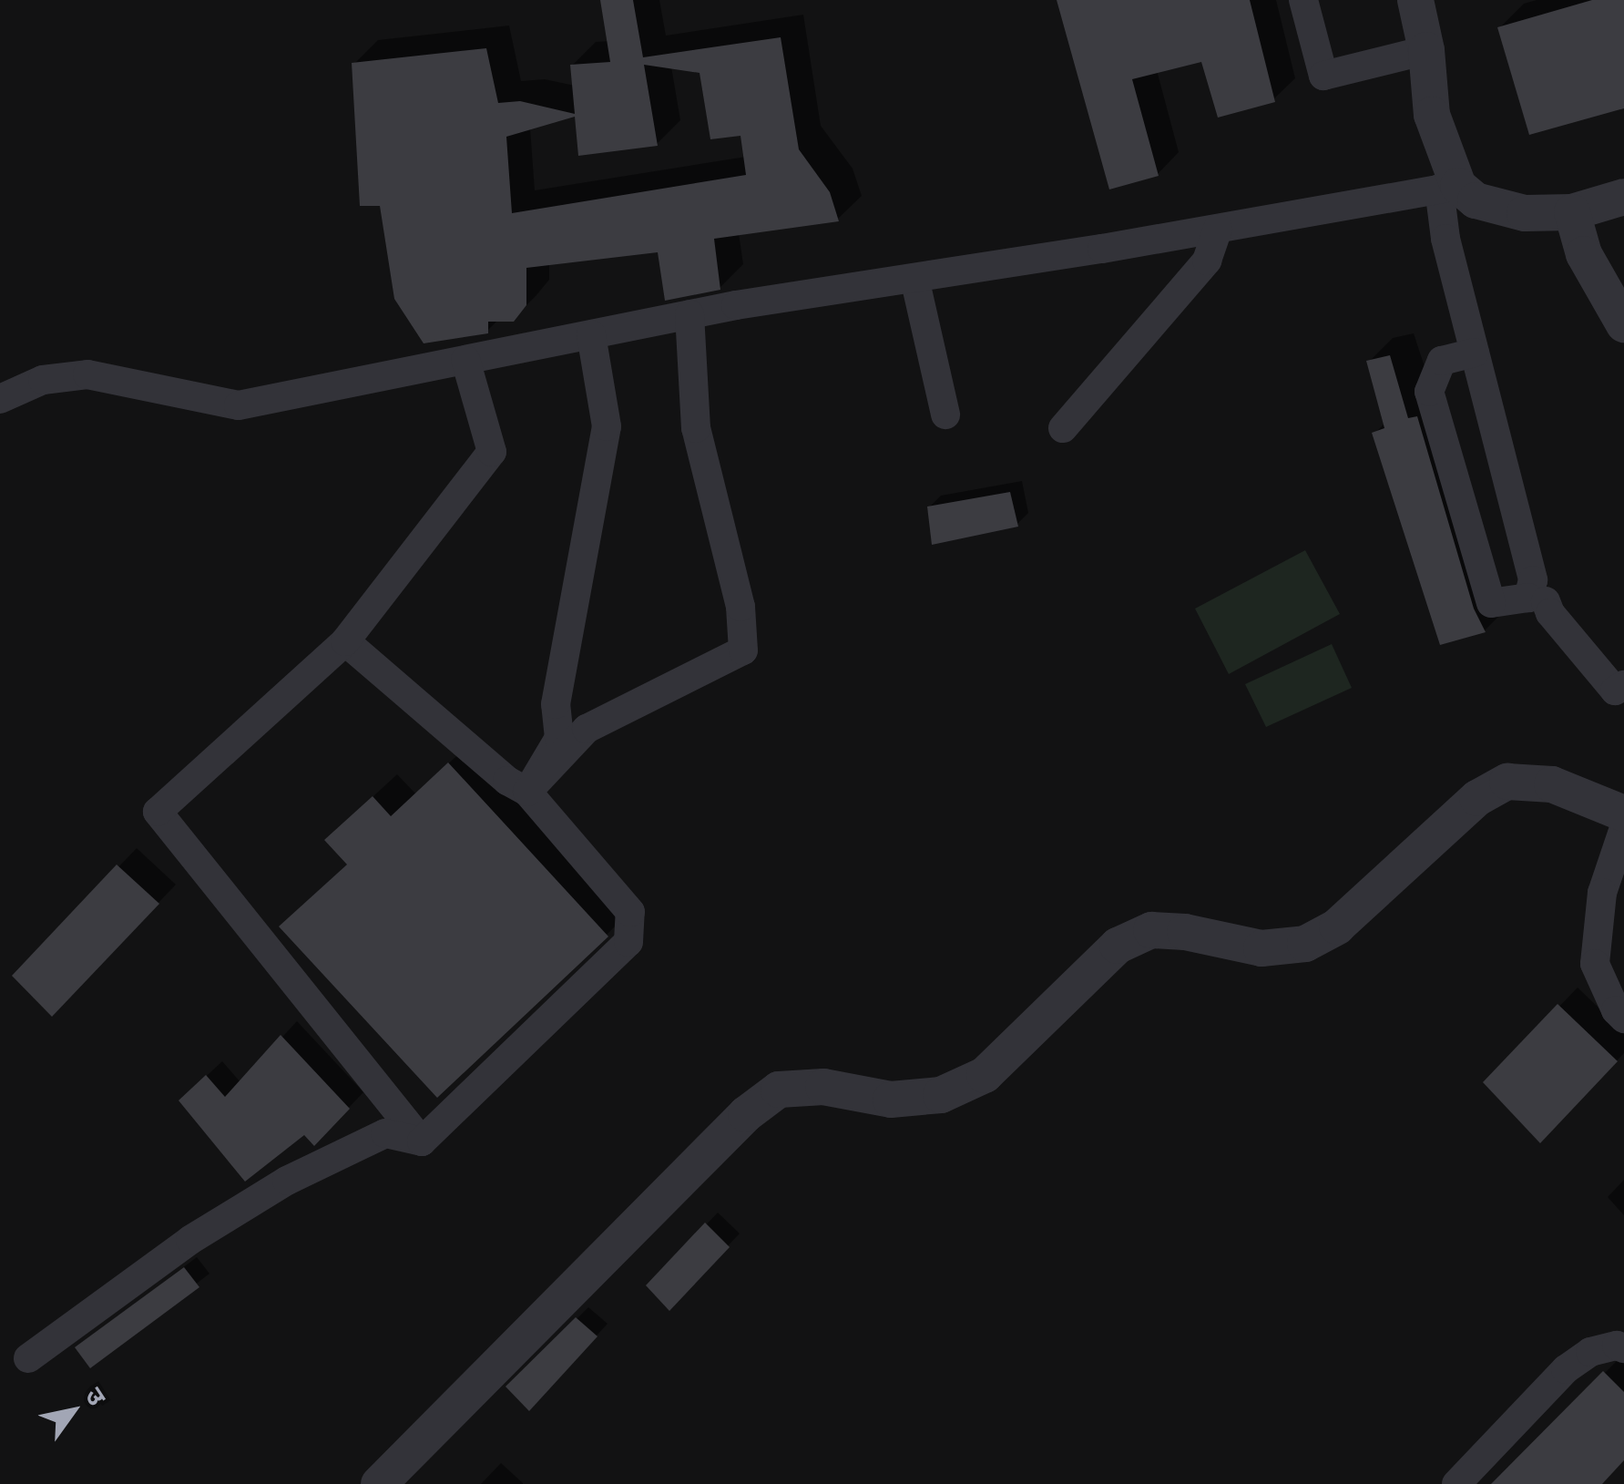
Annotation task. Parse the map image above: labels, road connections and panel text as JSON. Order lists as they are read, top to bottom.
{
  "north": "top right"
}
